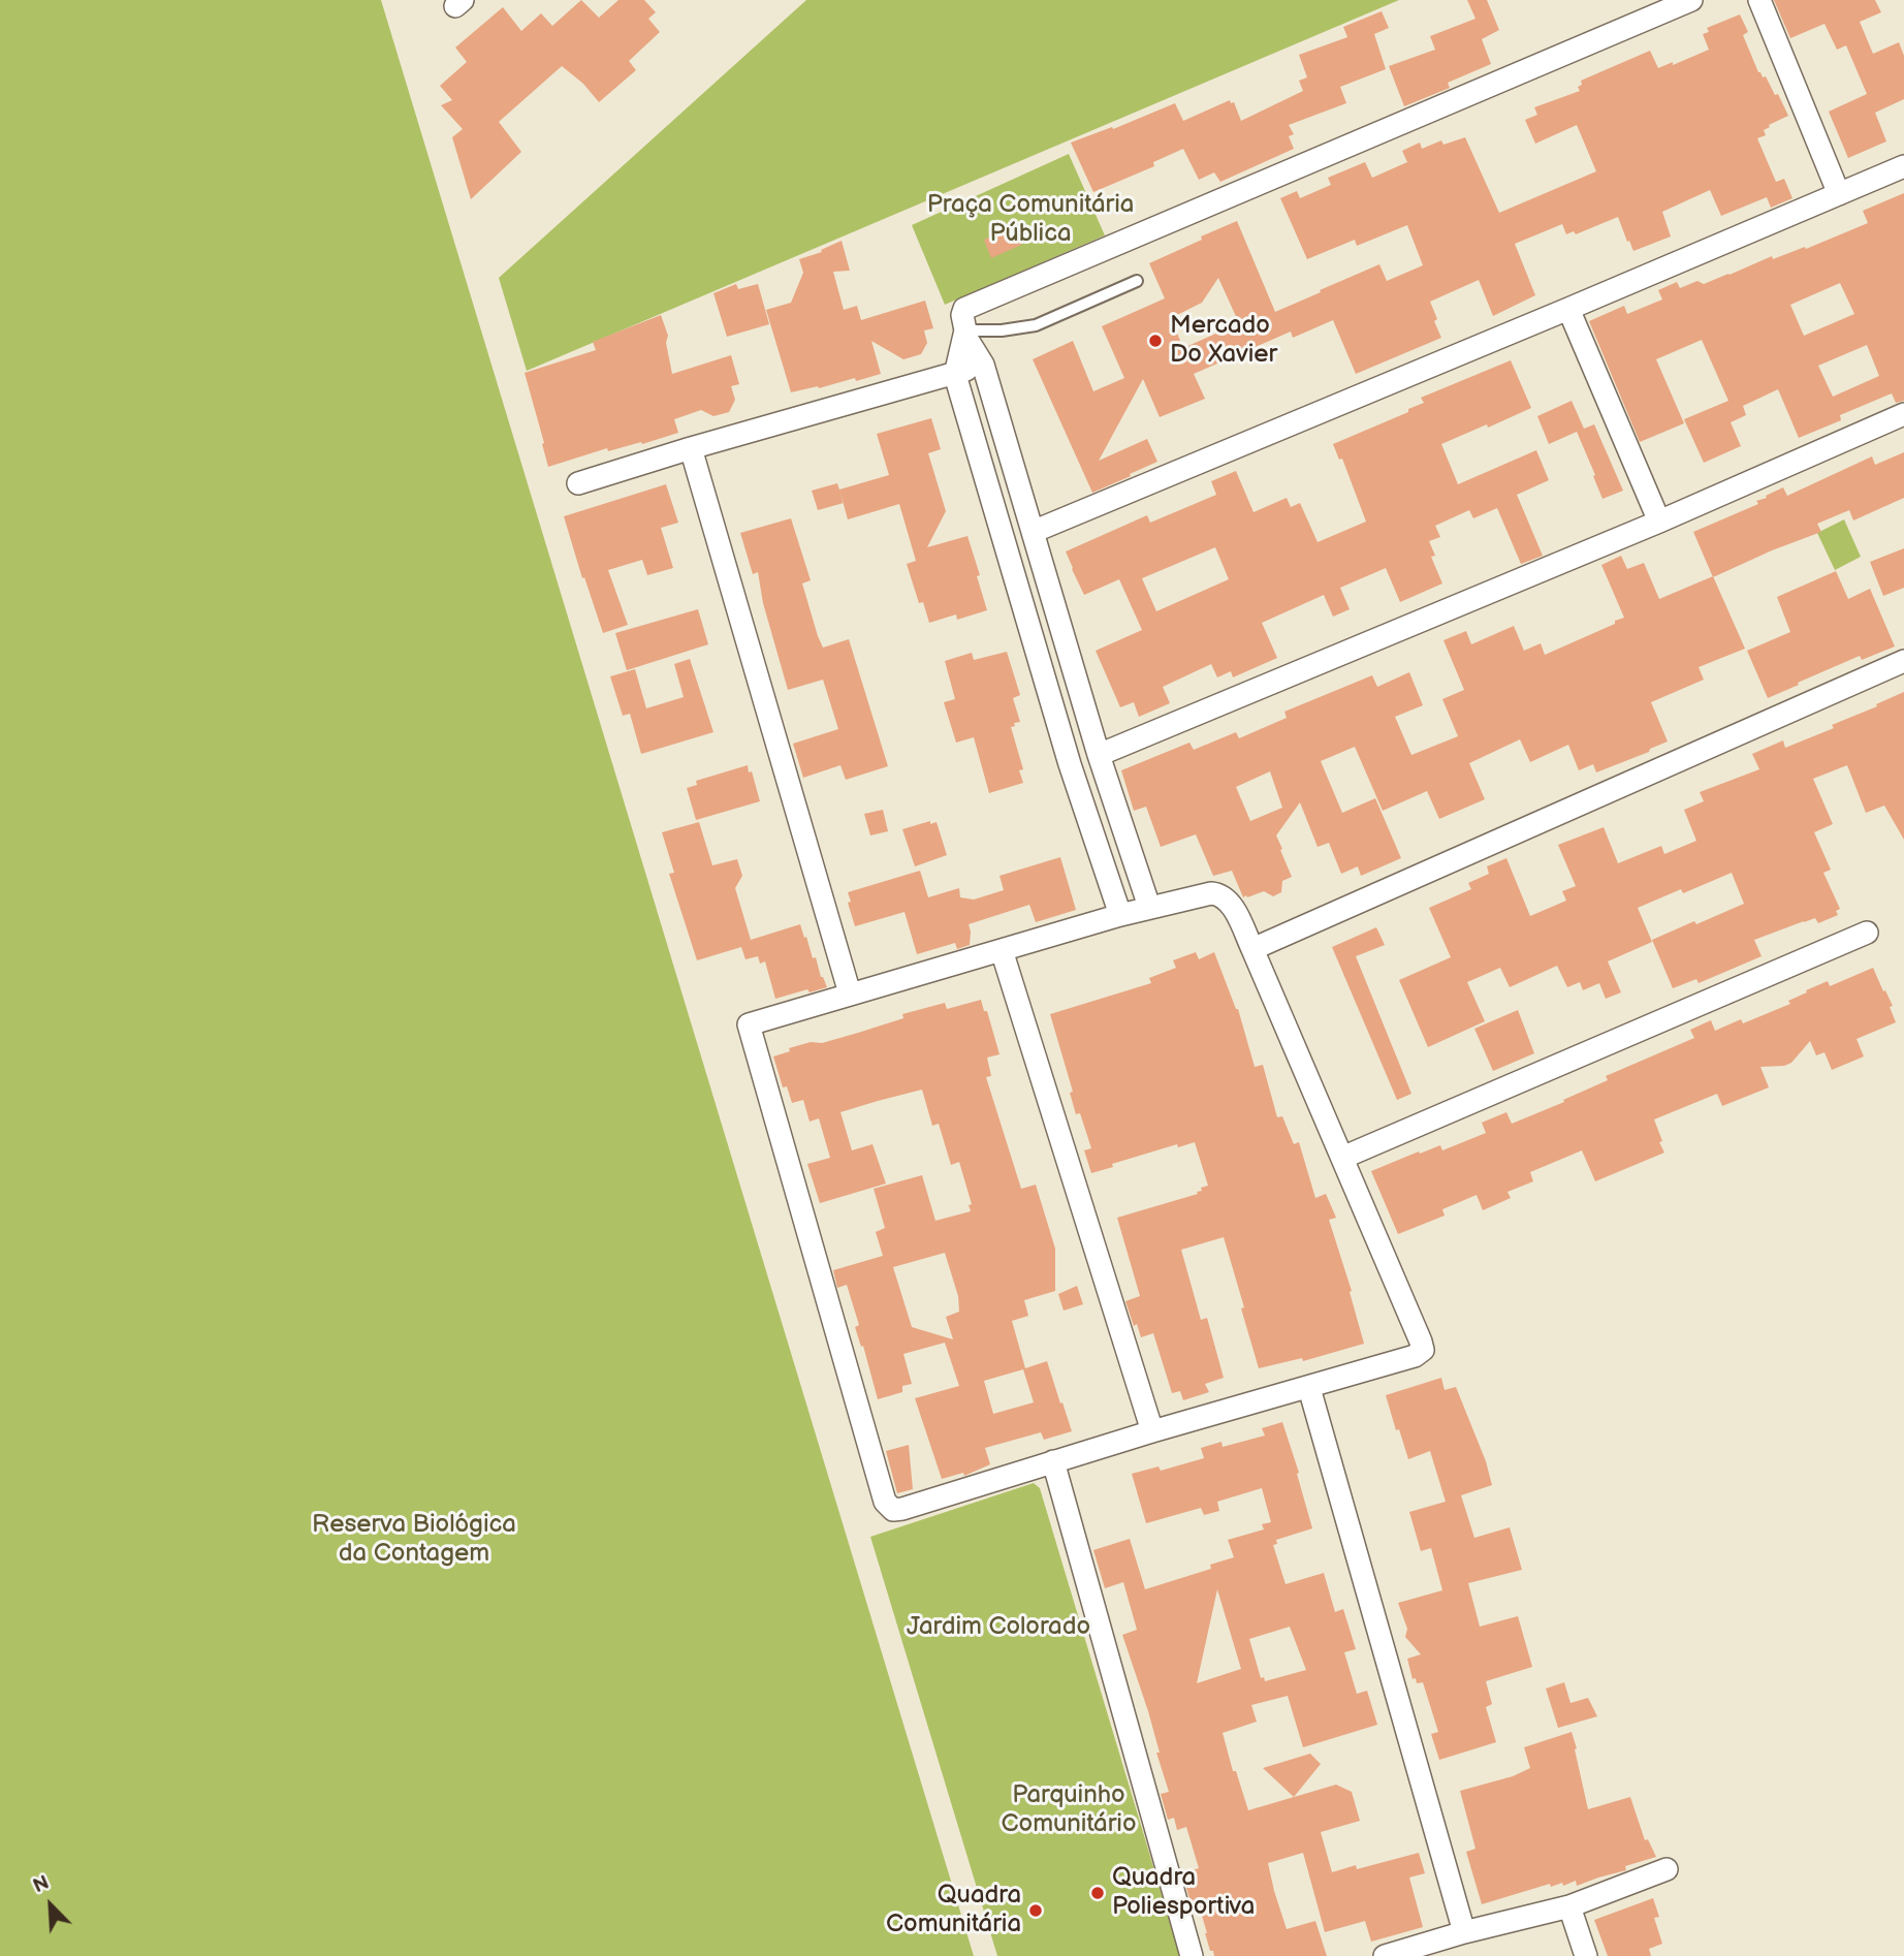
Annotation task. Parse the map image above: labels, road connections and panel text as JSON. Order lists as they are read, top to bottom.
{
  "parks": [
    "Praça Comunitária Pública",
    "Reserva Biológica da Contagem",
    "Jardim Colorado",
    "Parquinho Comunitário"
  ],
  "places": ["Mercado Do Xavier", "Quadra Poliesportiva", "Quadra Comunitária"],
  "north": "top left"
}
